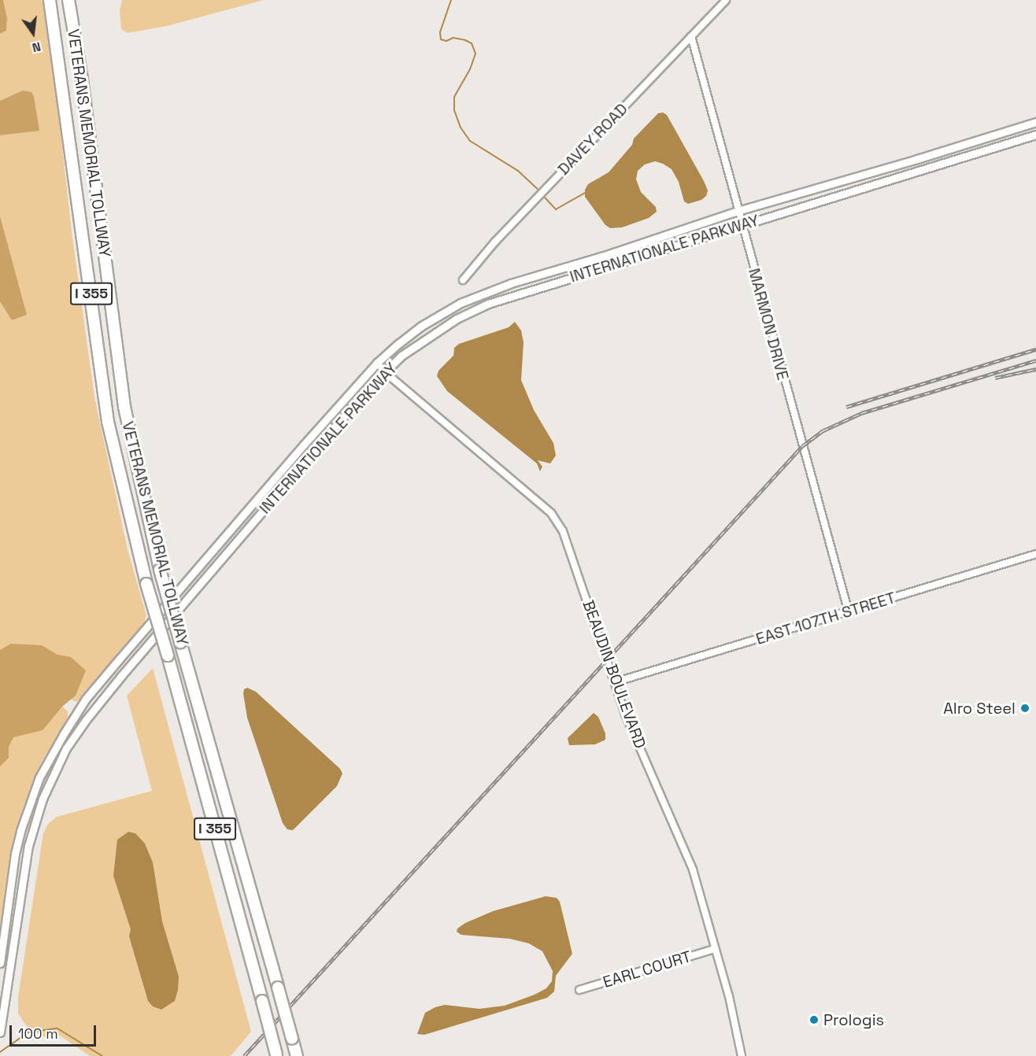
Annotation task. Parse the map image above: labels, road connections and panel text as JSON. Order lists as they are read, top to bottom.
{
  "streets": {
    "highway": ["VETERANS MEMORIAL TOLLWAY", "I 355"],
    "street": [
      "DAVEY ROAD",
      "INTERNATIONALE PARKWAY",
      "MARMON DRIVE",
      "EAST 107TH STREET",
      "BEAUDIN BOULEVARD",
      "EARL COURT"
    ]
  },
  "crossings": [
    ["DAVEY ROAD", "MARMON DRIVE"],
    ["INTERNATIONALE PARKWAY", "MARMON DRIVE"],
    ["INTERNATIONALE PARKWAY", "BEAUDIN BOULEVARD"],
    ["MARMON DRIVE", "EAST 107TH STREET"],
    ["EAST 107TH STREET", "BEAUDIN BOULEVARD"],
    ["BEAUDIN BOULEVARD", "EARL COURT"]
  ],
  "places": ["Alro Steel", "Prologis"],
  "scale_bar": "100 m",
  "north": "bottom"
}
